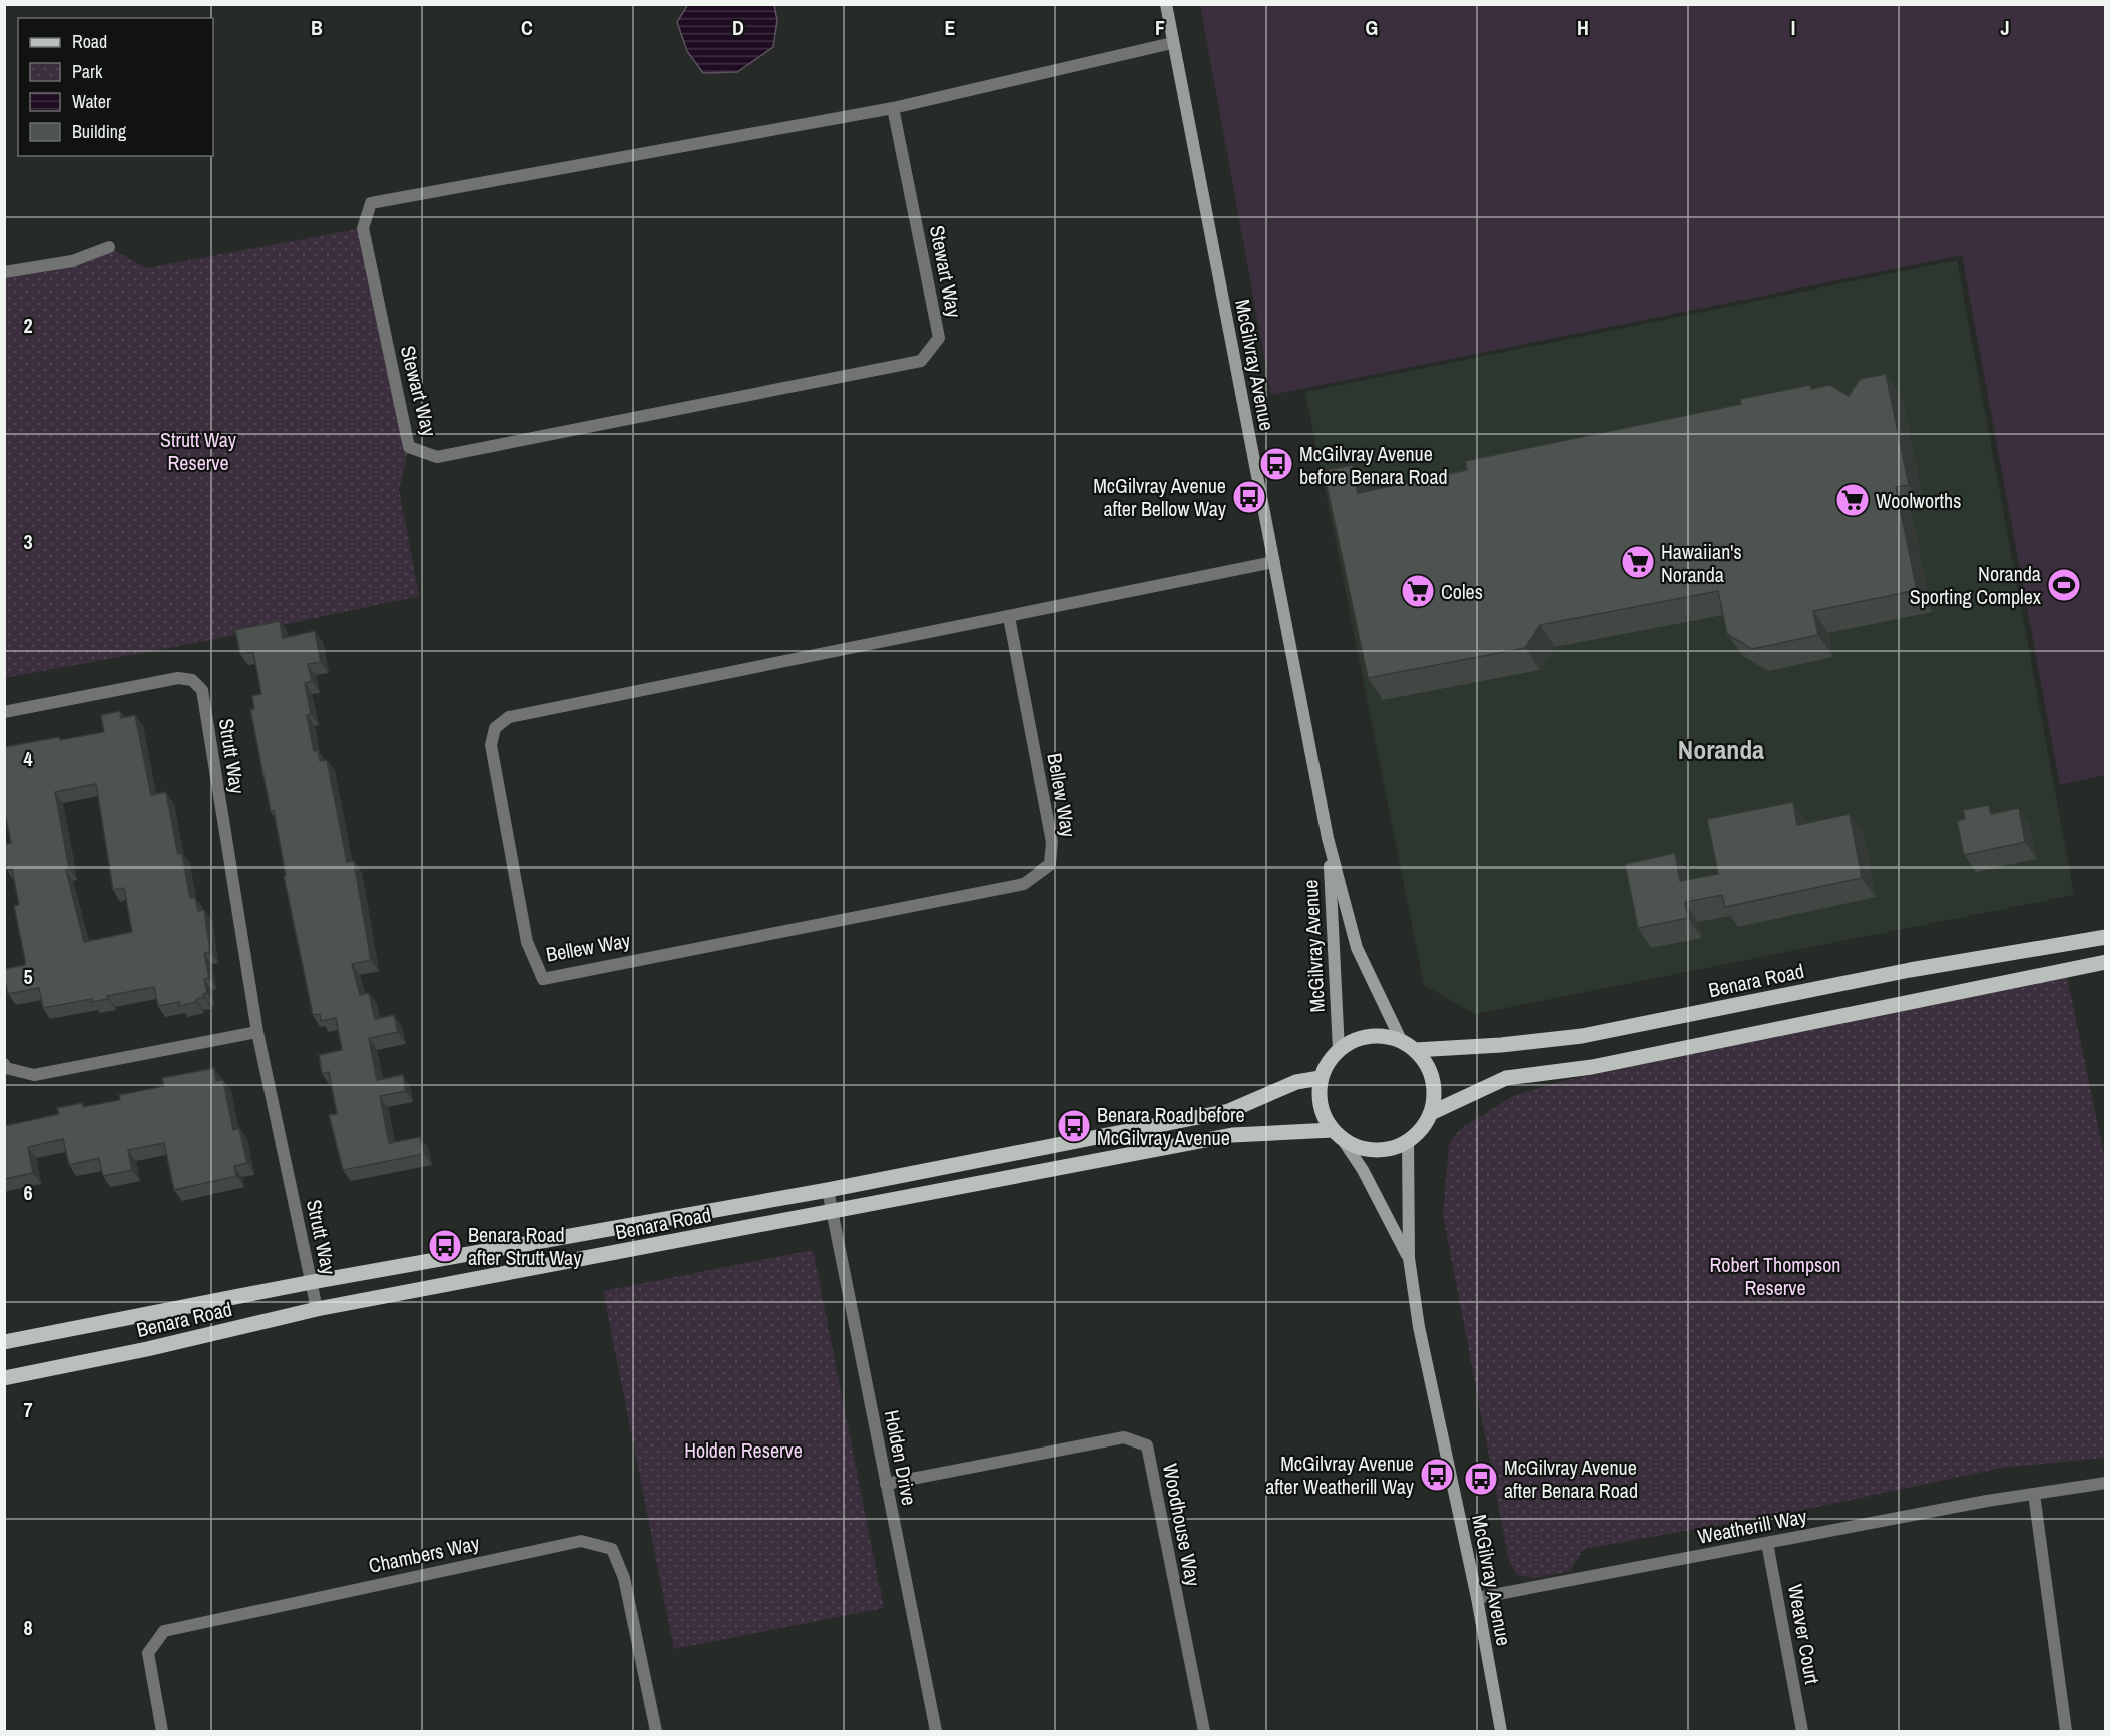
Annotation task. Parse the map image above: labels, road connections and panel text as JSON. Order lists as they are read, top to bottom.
{
  "streets": {
    "main road": ["McGilvray Avenue", "Benara Road"],
    "street": [
      "Stewart Way",
      "Strutt Way",
      "Bellew Way",
      "Holden Drive",
      "Woodhouse Way",
      "Weatherill Way",
      "Chambers Way",
      "Weaver Court"
    ]
  },
  "crossings": [
    ["Stewart Way", "McGilvray Avenue"],
    ["McGilvray Avenue", "Bellew Way"],
    ["McGilvray Avenue", "Benara Road"],
    ["McGilvray Avenue", "Weatherill Way"],
    ["Strutt Way", "Benara Road"],
    ["Benara Road", "Holden Drive"],
    ["Holden Drive", "Woodhouse Way"],
    ["Weatherill Way", "Weaver Court"]
  ],
  "districts": ["Noranda"],
  "parks": ["Strutt Way Reserve", "Robert Thompson Reserve", "Holden Reserve"],
  "places": {
    "bus stop": [
      "McGilvray Avenue before Benara Road",
      "McGilvray Avenue after Bellow Way",
      "Benara Road before McGilvray Avenue",
      "Benara Road after Strutt Way",
      "McGilvray Avenue after Weatherill Way",
      "McGilvray Avenue after Benara Road"
    ],
    "supermarket": ["Woolworths", "Hawaiian's Noranda", "Coles"],
    "sports": ["Noranda Sporting Complex"]
  },
  "legend": [
    "Road",
    "Park",
    "Water",
    "Building"
  ],
  "grid": {
    "columns": [
      "B",
      "C",
      "D",
      "E",
      "F",
      "G",
      "H",
      "I",
      "J"
    ],
    "rows": [
      "2",
      "3",
      "4",
      "5",
      "6",
      "7",
      "8"
    ]
  }
}
